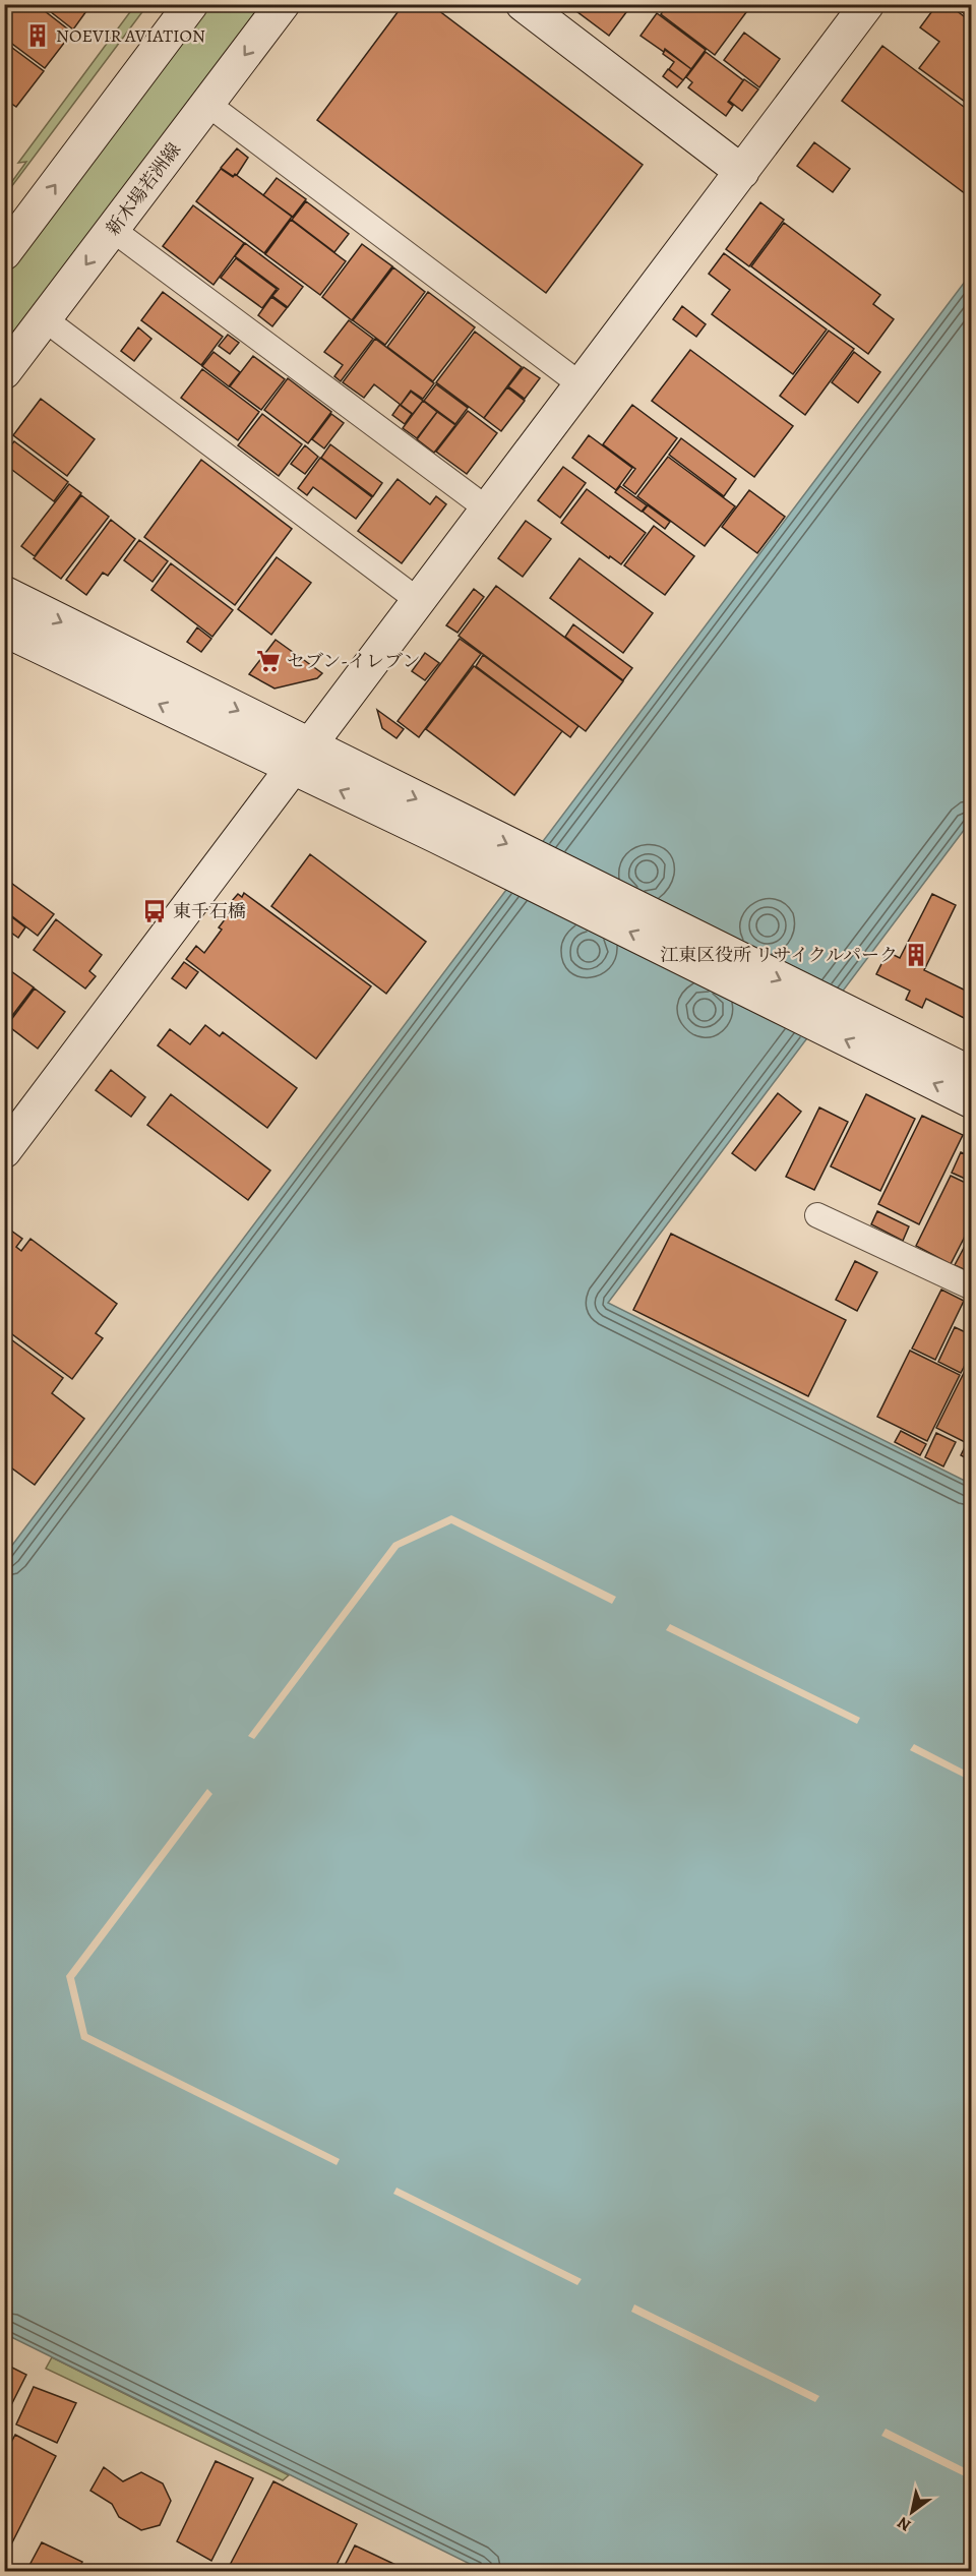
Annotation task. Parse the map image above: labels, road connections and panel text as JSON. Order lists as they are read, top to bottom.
{
  "streets": {
    "street": ["新木場若洲線"]
  },
  "places": {
    "building": ["NOEVIR AVIATION", "江東区役所 リサイクルパーク"],
    "supermarket": ["セブン-イレブン"],
    "bus stop": ["東千石橋"]
  },
  "north": "bottom left"
}
